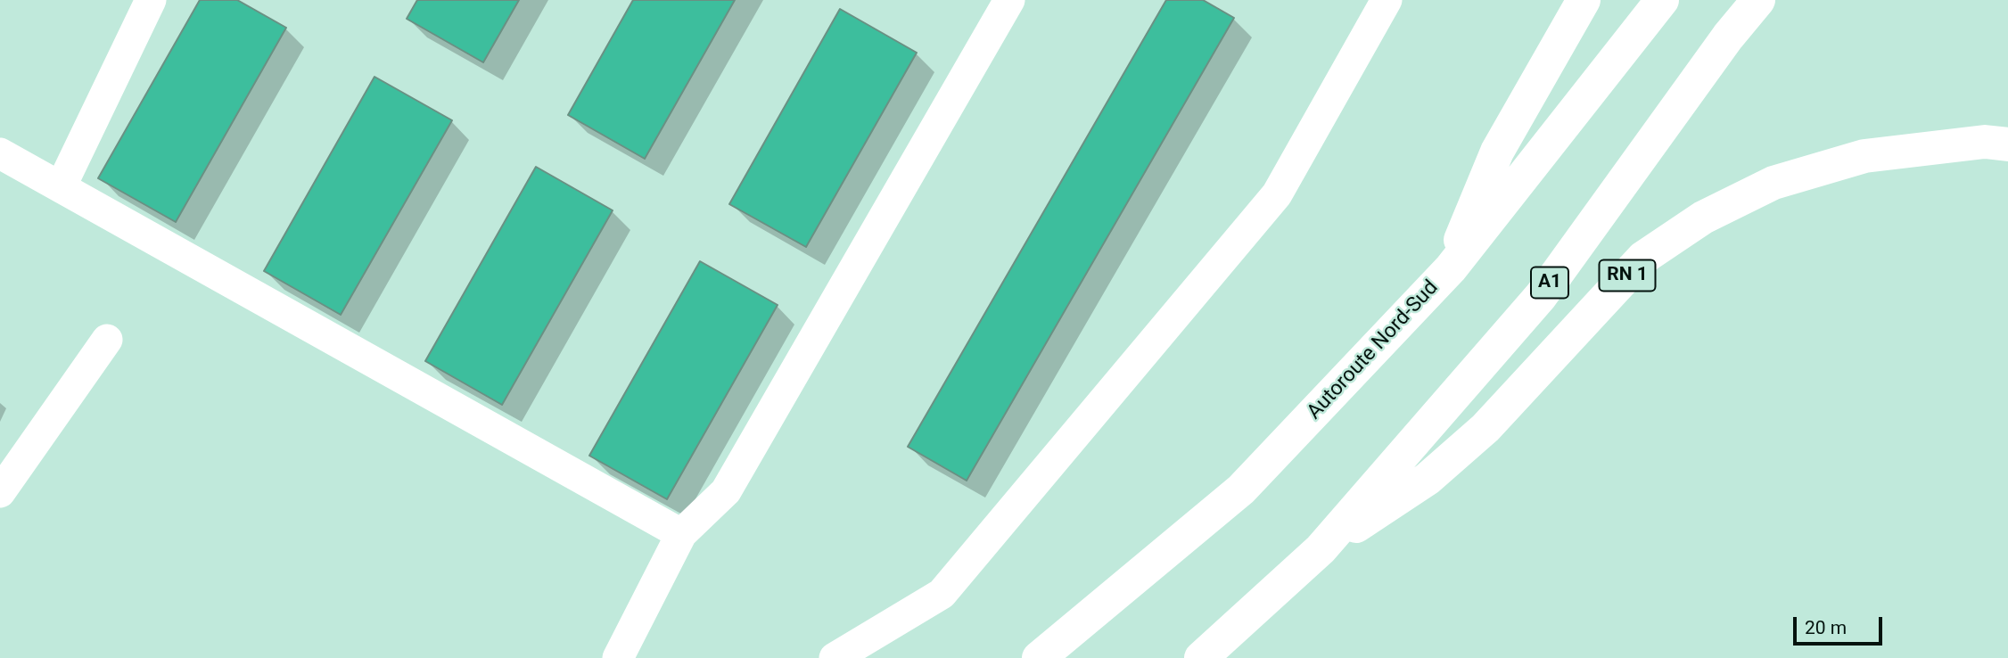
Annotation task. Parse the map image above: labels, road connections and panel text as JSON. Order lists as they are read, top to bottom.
{
  "streets": {
    "highway": ["RN 1", "A1", "Autoroute Nord-Sud"]
  },
  "crossings": [
    ["RN 1", "A1"]
  ],
  "scale_bar": "20 m"
}
